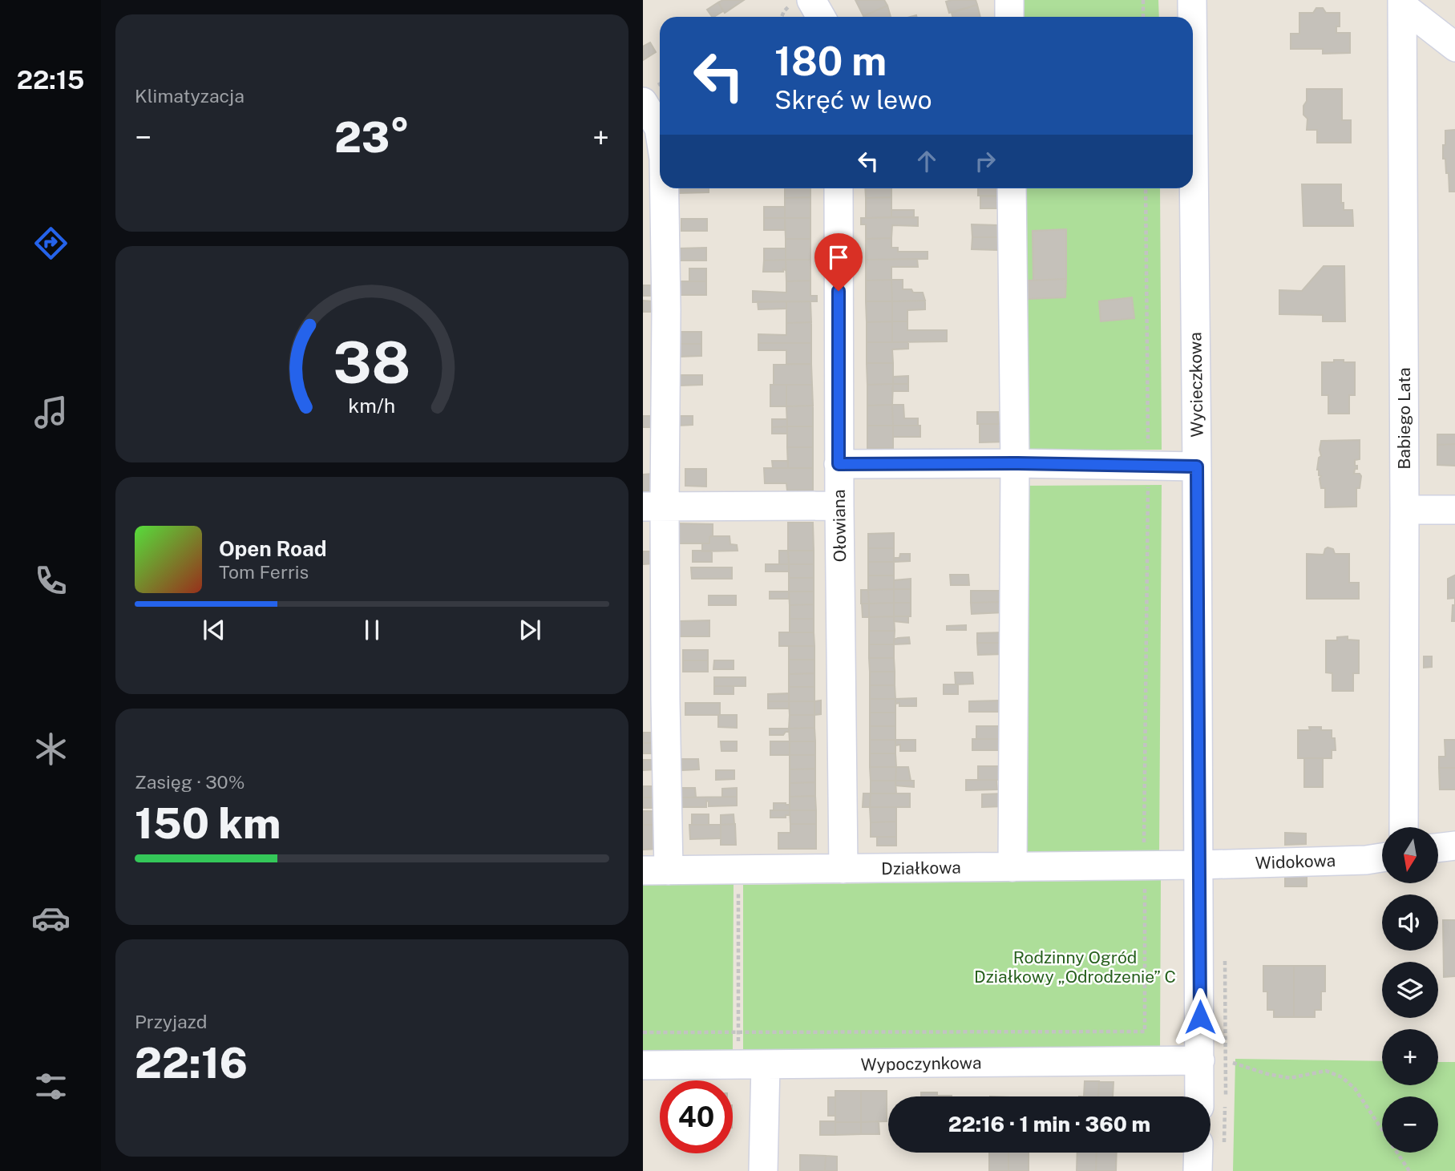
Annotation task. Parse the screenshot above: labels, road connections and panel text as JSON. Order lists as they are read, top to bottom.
{
  "streets": {
    "street": [
      "Wycieczkowa",
      "Babiego Lata",
      "Ołowiana",
      "Widokowa",
      "Działkowa",
      "Wypoczynkowa"
    ]
  },
  "crossings": [
    ["Wycieczkowa", "Widokowa"],
    ["Wycieczkowa", "Działkowa"],
    ["Wycieczkowa", "Wypoczynkowa"],
    ["Ołowiana", "Działkowa"],
    ["Widokowa", "Działkowa"]
  ],
  "parks": ["Rodzinny Ogród Działkowy „Odrodzenie” C"],
  "north": "bottom",
  "page": {
    "tabs": "22:15",
    "tile": [
      "Klimatyzacja",
      ["Zasięg · 30%", "150 km"],
      ["Przyjazd", "22:16"]
    ],
    "turn": ["180 m", "Skręć w lewo"],
    "heat": ["−", "23°", "+"],
    "song": ["Open Road", "Tom Ferris"],
    "map_buttons": ["+", "−"],
    "limit": "40",
    "trip": "22:16 · 1 min · 360 m",
    "gauge": ["38", "km/h"]
  }
}
